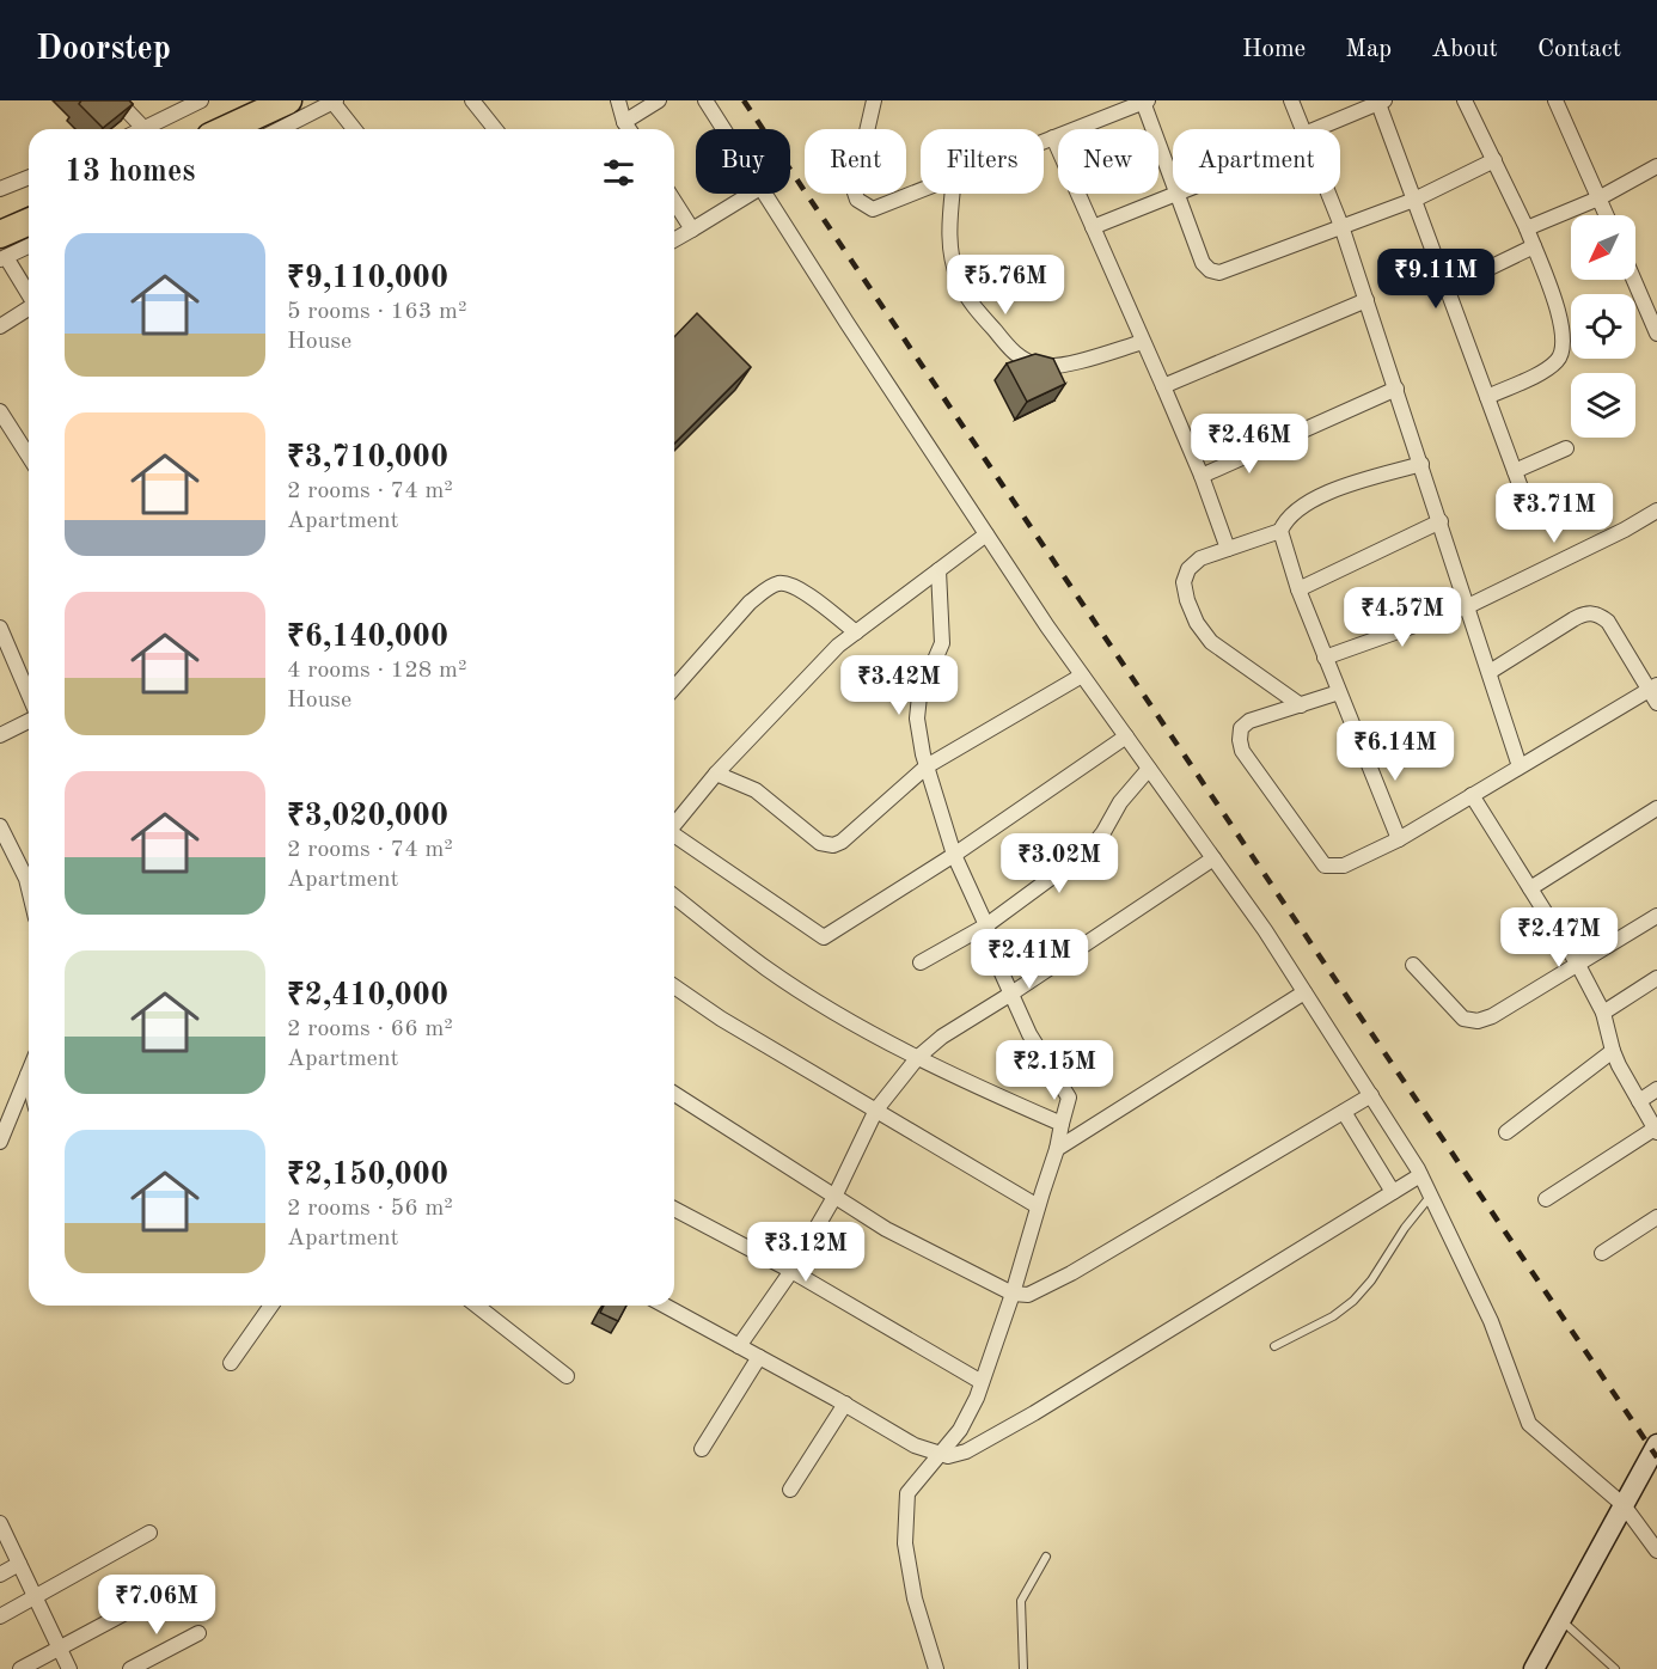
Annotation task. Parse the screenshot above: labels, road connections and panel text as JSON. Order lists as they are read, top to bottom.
{
  "north": "bottom left",
  "page": {
    "header": "Doorstep",
    "nav": [
      "Home",
      "Map",
      "About",
      "Contact"
    ],
    "chip": [
      "Buy",
      "Rent",
      "Filters",
      "New",
      "Apartment"
    ],
    "heading": "13 homes",
    "list": [
      {
        "name": "₹9,110,000",
        "note": "5 rooms · 163 m² · House"
      },
      {
        "name": "₹3,710,000",
        "note": "2 rooms · 74 m² · Apartment"
      },
      {
        "name": "₹6,140,000",
        "note": "4 rooms · 128 m² · House"
      },
      {
        "name": "₹3,020,000",
        "note": "2 rooms · 74 m² · Apartment"
      },
      {
        "name": "₹2,410,000",
        "note": "2 rooms · 66 m² · Apartment"
      },
      {
        "name": "₹2,150,000",
        "note": "2 rooms · 56 m² · Apartment"
      }
    ],
    "price": [
      "₹9.11M",
      "₹5.76M",
      "₹2.46M",
      "₹3.71M",
      "₹4.57M",
      "₹3.42M",
      "₹6.14M",
      "₹3.02M",
      "₹2.47M",
      "₹2.41M",
      "₹2.15M",
      "₹3.12M",
      "₹7.06M"
    ]
  }
}
